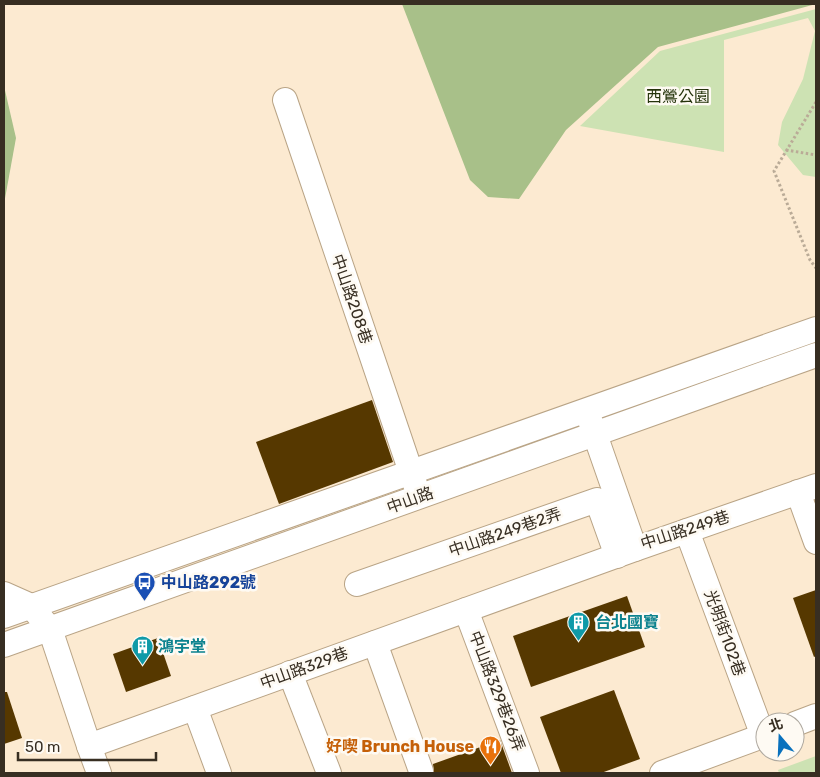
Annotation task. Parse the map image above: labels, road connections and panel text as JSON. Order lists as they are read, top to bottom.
{
  "streets": {
    "street": [
      "中山路208巷",
      "中山路",
      "中山路249巷",
      "中山路249巷2弄",
      "光明街102巷",
      "中山路329巷",
      "中山路329巷26弄"
    ]
  },
  "crossings": [
    ["中山路208巷", "中山路"],
    ["中山路", "中山路249巷"],
    ["中山路249巷", "中山路249巷2弄"],
    ["中山路249巷", "光明街102巷"],
    ["中山路249巷", "中山路329巷"],
    ["中山路249巷2弄", "中山路329巷"],
    ["中山路329巷", "中山路329巷26弄"]
  ],
  "parks": ["西鶯公園"],
  "places": {
    "bus stop": ["中山路292號"],
    "building": ["台北國寶", "鴻宇堂"],
    "restaurant": ["好喫 Brunch House"]
  },
  "scale_bar": "50 m",
  "north": "top"
}
